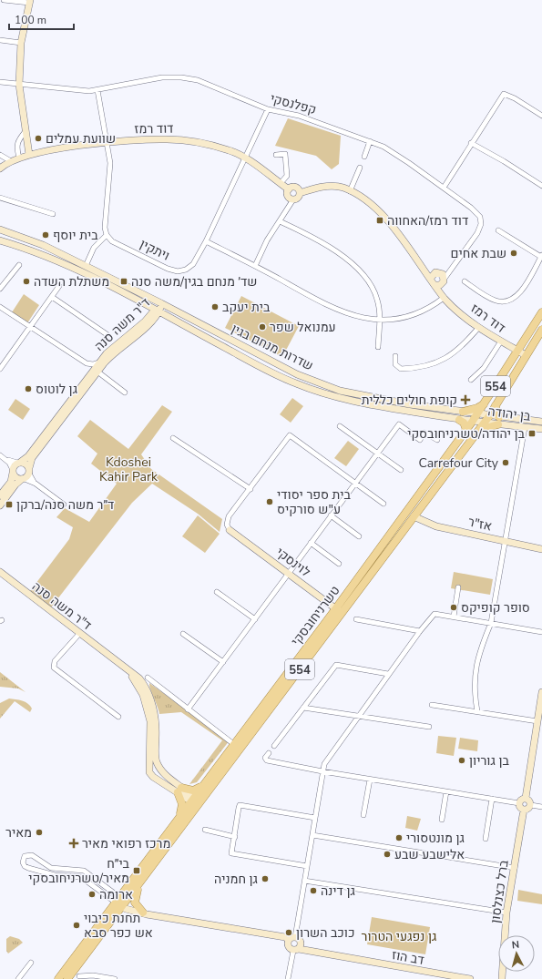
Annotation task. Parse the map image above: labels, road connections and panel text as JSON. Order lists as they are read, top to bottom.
{
  "streets": {
    "main road": ["554", "טשרניחובסקי"],
    "street": [
      "קפלנסקי",
      "דוד רמז",
      "ויתקין",
      "ד\"ר משה סנה",
      "שדרות מנחם בגין",
      "בן יהודה",
      "אז\"ר",
      "לוינסקי",
      "ברל כצנלסון",
      "דב הוז"
    ]
  },
  "crossings": [
    ["קפלנסקי", "ויתקין"],
    ["דוד רמז", "ויתקין"],
    ["דוד רמז", "טשרניחובסקי"],
    ["ד\"ר משה סנה", "שדרות מנחם בגין"],
    ["ד\"ר משה סנה", "טשרניחובסקי"],
    ["שדרות מנחם בגין", "בן יהודה"],
    ["שדרות מנחם בגין", "טשרניחובסקי"],
    ["בן יהודה", "טשרניחובסקי"],
    ["אז\"ר", "טשרניחובסקי"],
    ["לוינסקי", "טשרניחובסקי"]
  ],
  "parks": ["Kdoshei Kahir Park", "גן נפגעי הטרור"],
  "places": {
    "other": [
      "שוועת עמלים",
      "בית יוסף",
      "שבת אחים",
      "משתלת השדה",
      "בית יעקב",
      "עמנואל שפר",
      "גן לוטוס",
      "Carrefour City",
      "בית ספר יסודי ע\"ש סורקיס",
      "סופר קופיקס",
      "בן גוריון",
      "מאיר",
      "גן מונטסורי",
      "אלישבע שבע",
      "גן חמניה",
      "גן דינה",
      "ארומה",
      "תחנת כיבוי אש כפר סבא",
      "כוכב השרון"
    ],
    "transit": [
      "דוד רמז/האחווה",
      "שד׳ מנחם בגין/משה סנה",
      "בן יהודה/טשרניחובסקי",
      "ד״ר משה סנה/ברקן",
      "בי״ח מאיר/טשרניחובסקי"
    ],
    "health": ["קופת חולים כללית", "מרכז רפואי מאיר"]
  },
  "scale_bar": "100 m",
  "north": "top"
}
